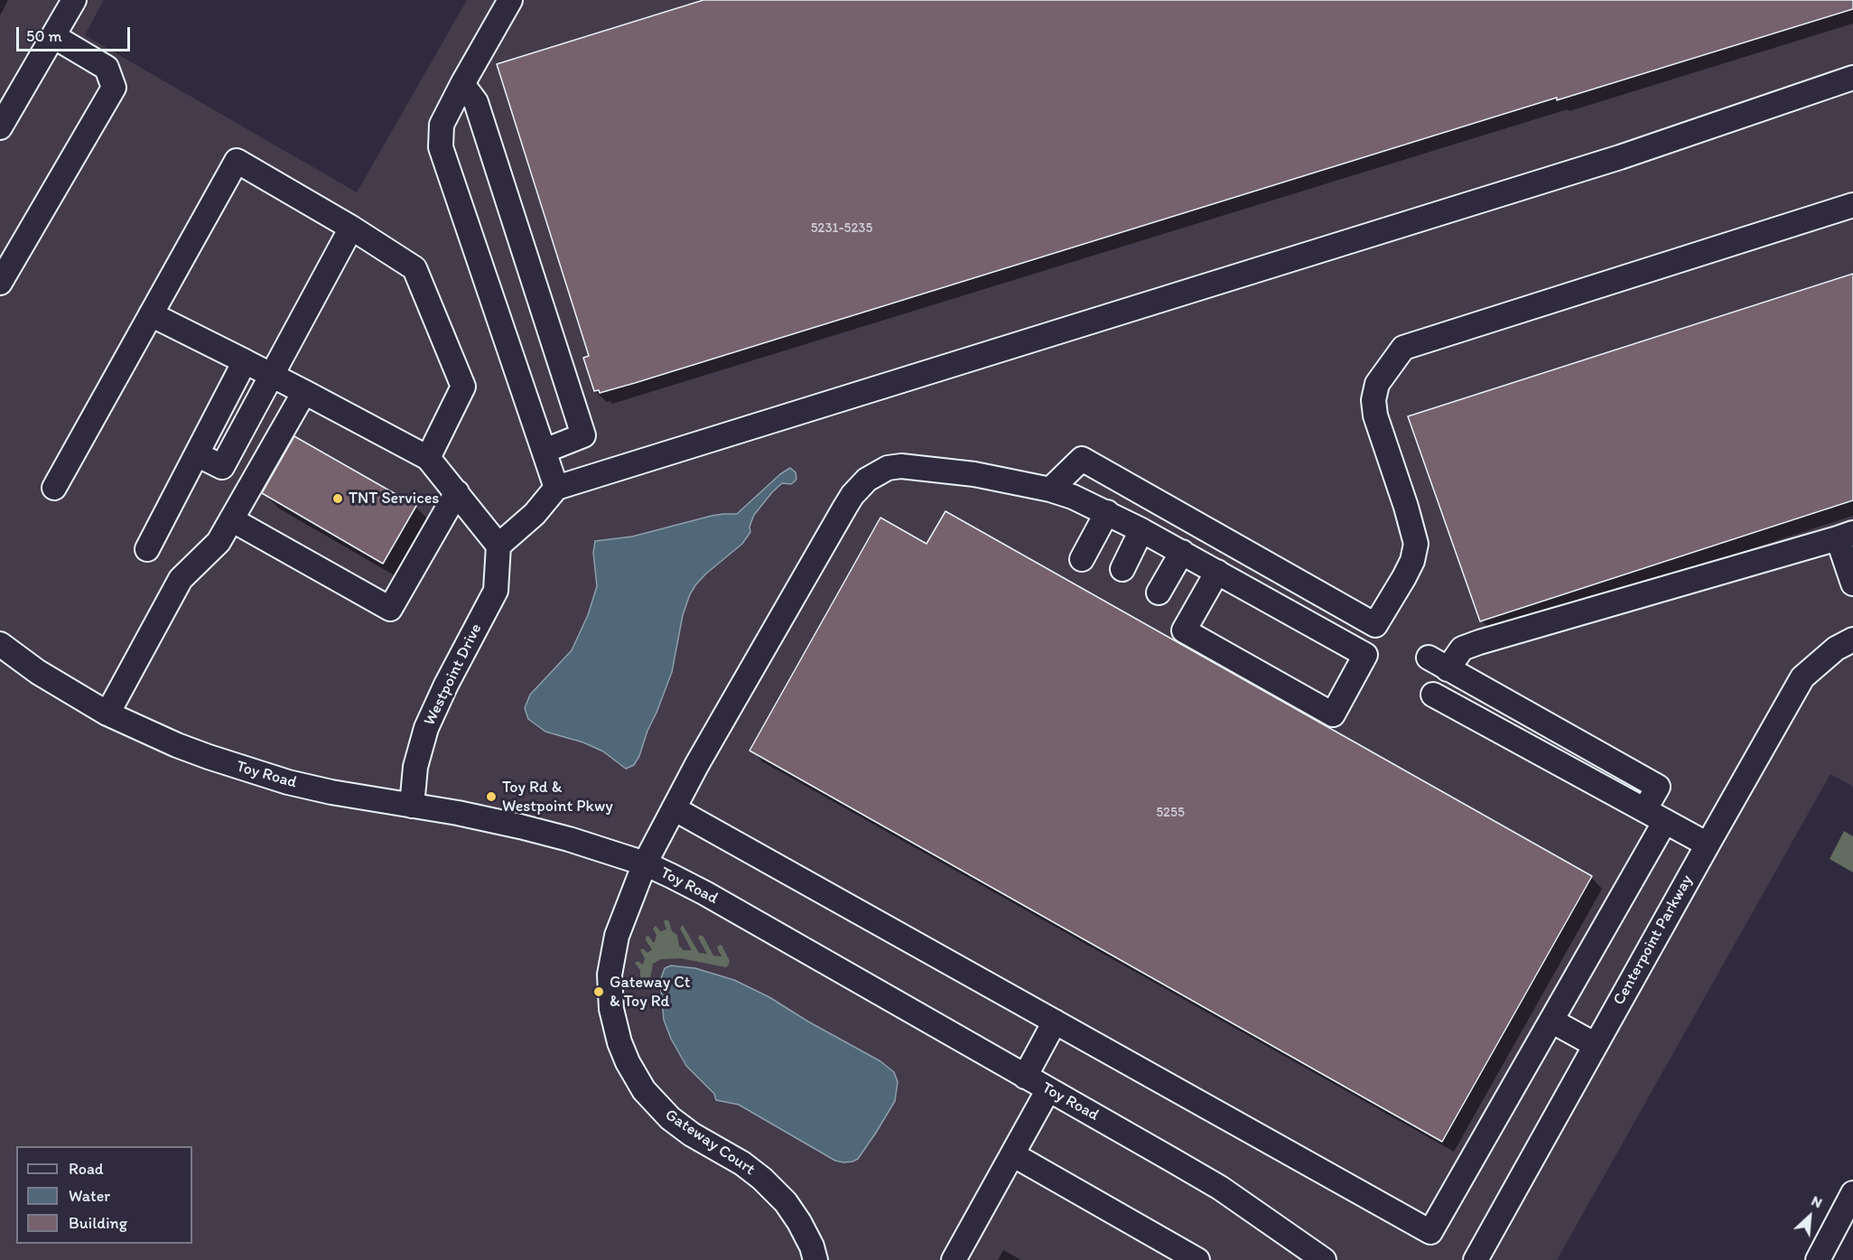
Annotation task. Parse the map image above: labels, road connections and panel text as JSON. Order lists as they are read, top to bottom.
{
  "streets": {
    "street": [
      "Westpoint Drive",
      "Toy Road",
      "Centerpoint Parkway",
      "Gateway Court"
    ]
  },
  "crossings": [
    ["Westpoint Drive", "Toy Road"],
    ["Toy Road", "Gateway Court"]
  ],
  "places": ["TNT Services", "Toy Rd & Westpoint Pkwy", "Gateway Ct & Toy Rd"],
  "house_numbers": ["5231-5235", "5255"],
  "legend": ["Road", "Water", "Building"],
  "scale_bar": "50 m",
  "north": "top right"
}
